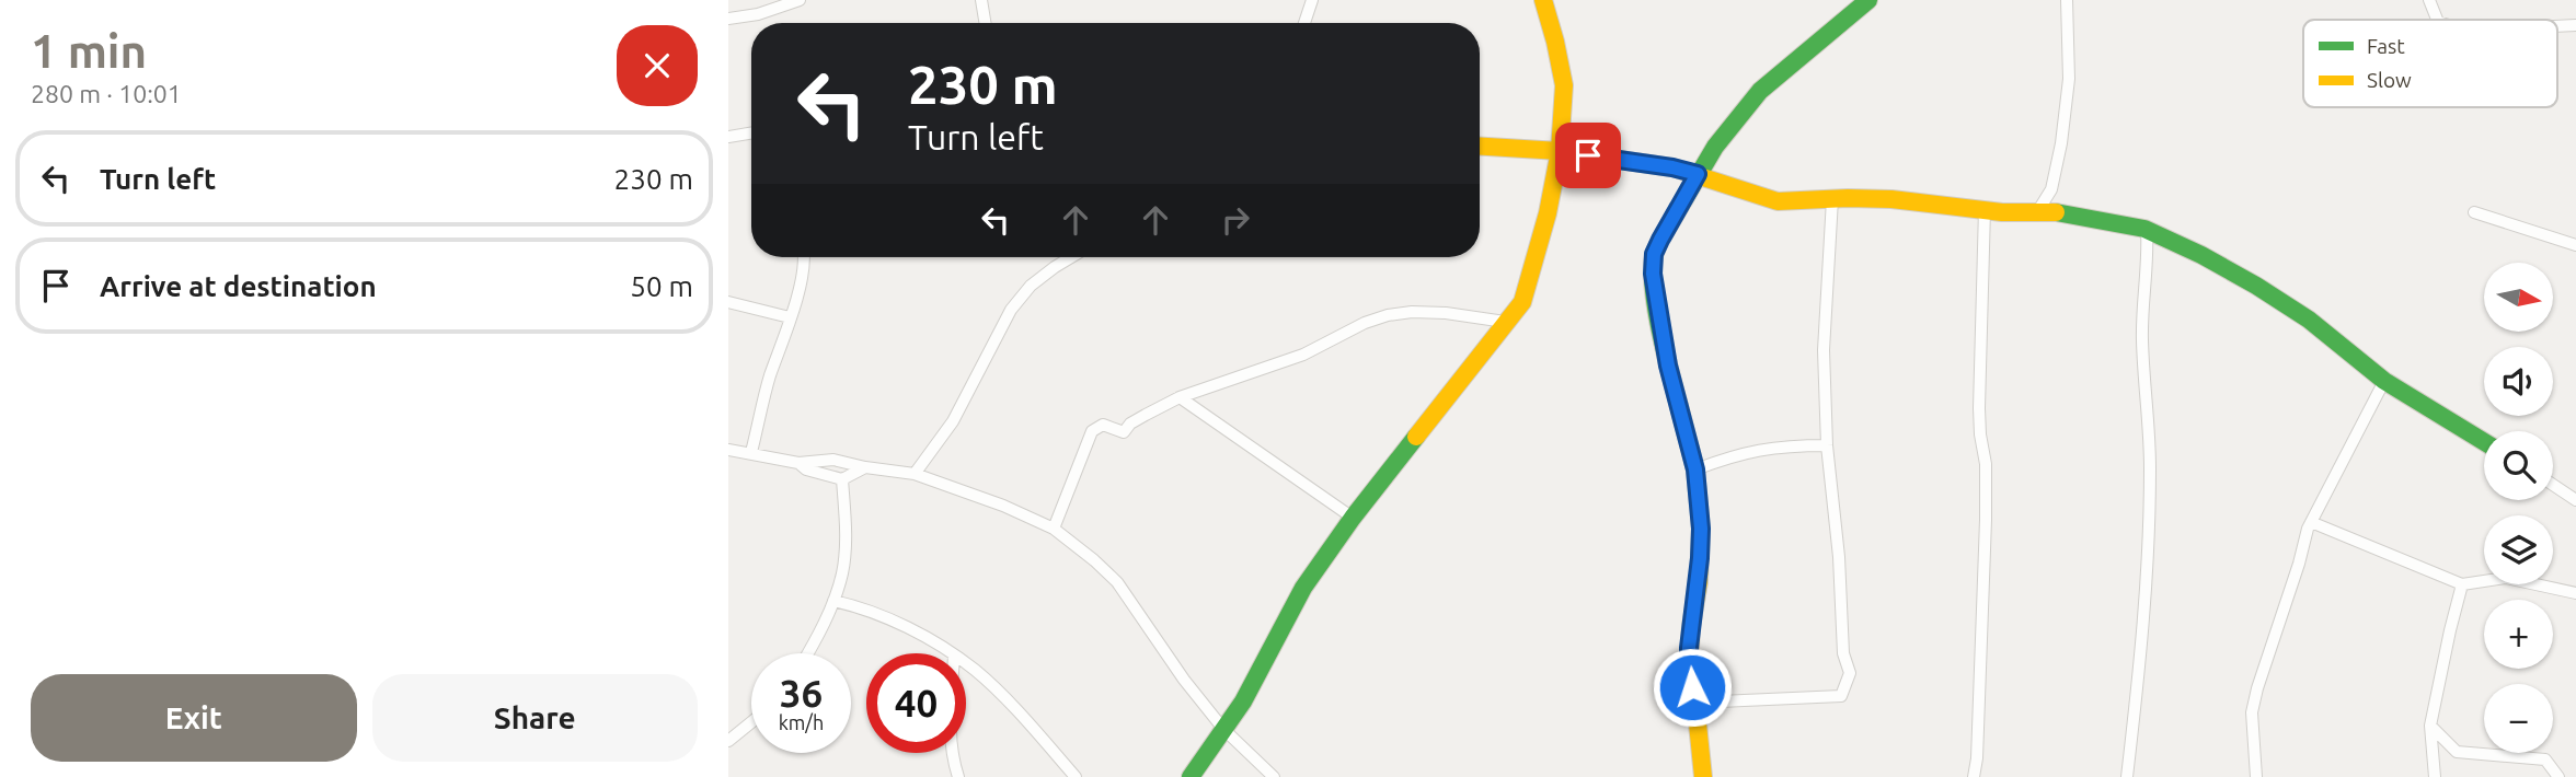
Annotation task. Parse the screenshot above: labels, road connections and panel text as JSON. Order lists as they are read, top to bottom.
{
  "legend": ["Fast", "Slow"],
  "north": "right",
  "page": {
    "heading": ["1 min", "280 m · 10:01"],
    "turn": ["230 m", "Turn left"],
    "list": [
      {
        "name": "Turn left",
        "value": "230 m"
      },
      {
        "name": "Arrive at destination",
        "value": "50 m"
      }
    ],
    "map_buttons": ["+", "−"],
    "speed": "36 km/h",
    "limit": "40",
    "buttons": ["Exit", "Share"]
  }
}
